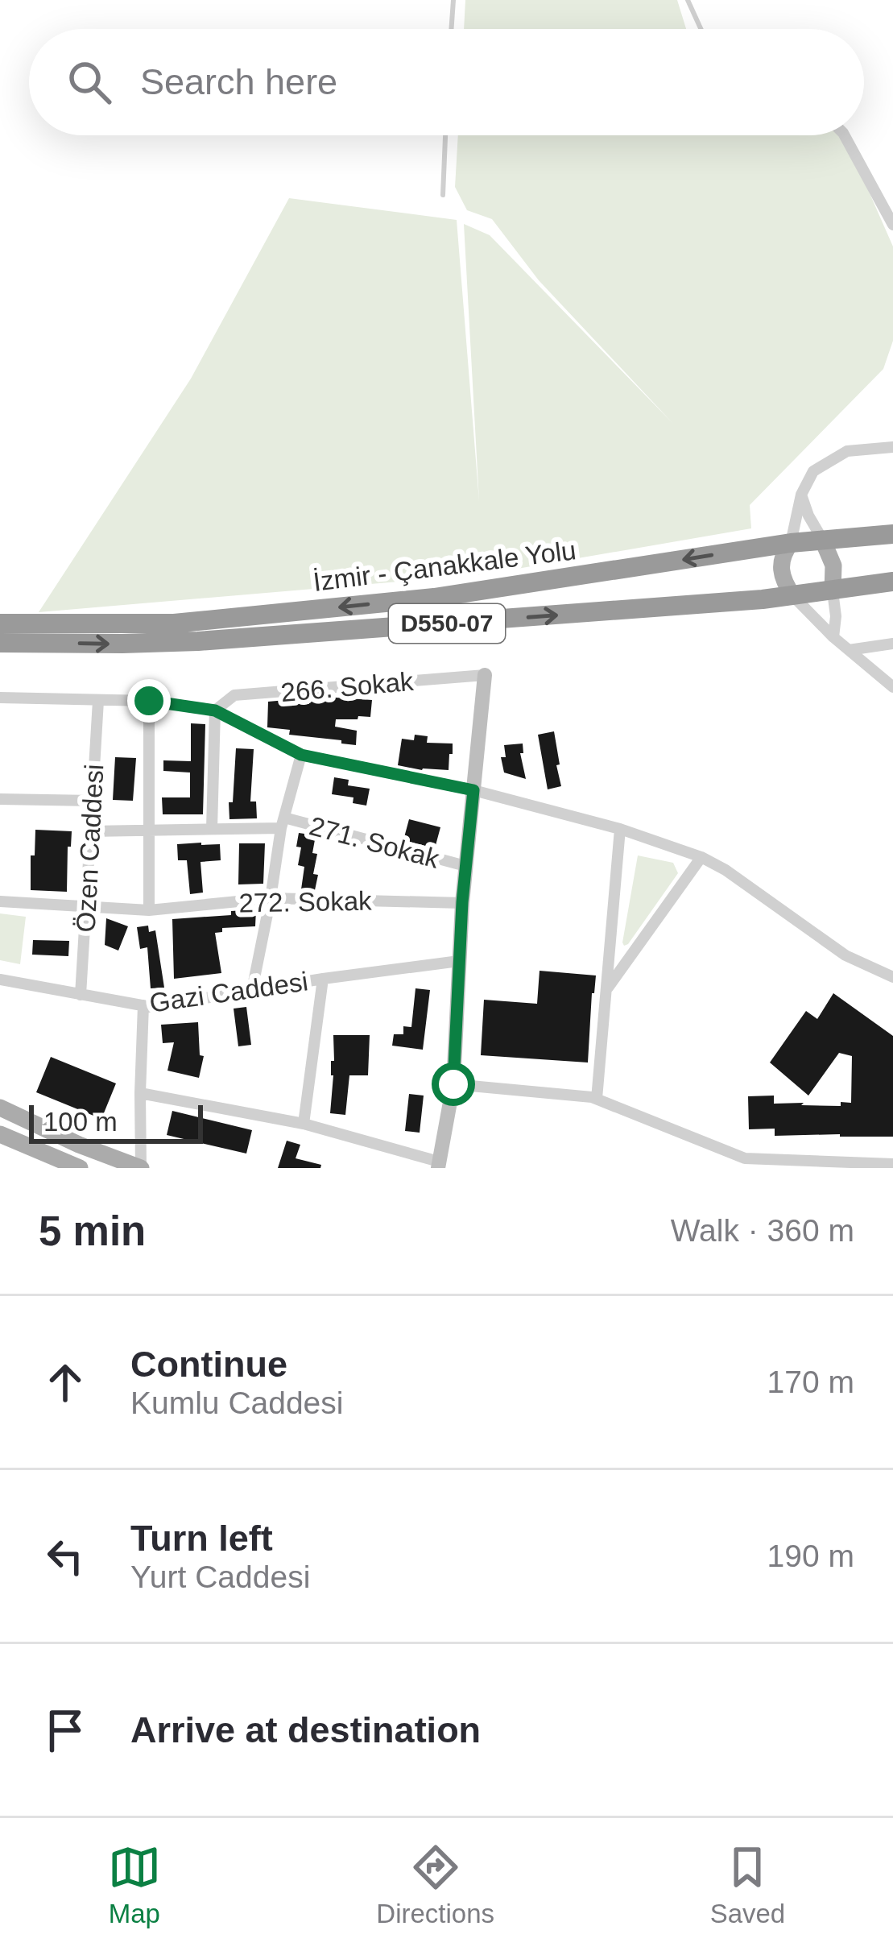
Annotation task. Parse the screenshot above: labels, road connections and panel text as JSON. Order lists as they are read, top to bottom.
{
  "streets": {
    "highway": ["İzmir - Çanakkale Yolu", "D550-07"],
    "street": [
      "266. Sokak",
      "271. Sokak",
      "Özen Caddesi",
      "272. Sokak",
      "Gazi Caddesi"
    ]
  },
  "crossings": [
    ["271. Sokak", "Özen Caddesi"],
    ["Özen Caddesi", "272. Sokak"],
    ["Özen Caddesi", "Gazi Caddesi"]
  ],
  "scale_bar": "100 m",
  "page": {
    "search": "Search here",
    "scale": "100 m",
    "heading": ["5 min", "Walk · 360 m"],
    "list": [
      ["Continue", "Kumlu Caddesi", "170 m"],
      ["Turn left", "Yurt Caddesi", "190 m"],
      "Arrive at destination"
    ],
    "nav": ["Map", "Directions", "Saved"]
  }
}
